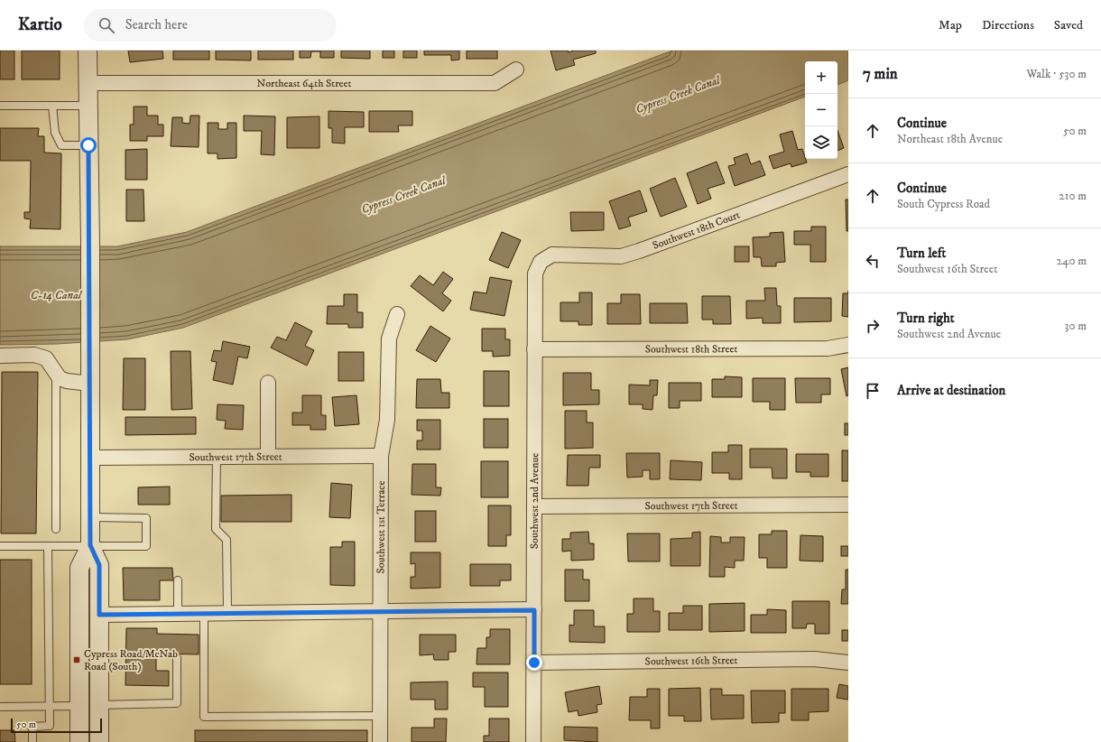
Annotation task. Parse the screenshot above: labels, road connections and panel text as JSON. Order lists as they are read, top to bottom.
{
  "streets": {
    "street": [
      "Northeast 64th Street",
      "Southwest 18th Court",
      "Southwest 18th Street",
      "Southwest 17th Street",
      "Southwest 2nd Avenue",
      "Southwest 1st Terrace",
      "Southwest 16th Street"
    ]
  },
  "crossings": [
    ["Southwest 18th Court", "Southwest 2nd Avenue"],
    ["Southwest 18th Street", "Southwest 2nd Avenue"],
    ["Southwest 17th Street", "Southwest 2nd Avenue"],
    ["Southwest 17th Street", "Southwest 1st Terrace"],
    ["Southwest 2nd Avenue", "Southwest 16th Street"]
  ],
  "water": ["Cypress Creek Canal", "C-14 Canal"],
  "places": {
    "transit": ["Cypress Road/McNab Road (South)"]
  },
  "scale_bar": "50 m",
  "page": {
    "header": "Kartio",
    "search": "Search here",
    "nav": ["Map", "Directions", "Saved"],
    "heading": ["7 min", "Walk · 530 m"],
    "map_buttons": ["+", "−"],
    "list": [
      ["Continue", "Northeast 18th Avenue", "50 m"],
      ["Continue", "South Cypress Road", "210 m"],
      ["Turn left", "Southwest 16th Street", "240 m"],
      ["Turn right", "Southwest 2nd Avenue", "30 m"],
      "Arrive at destination"
    ],
    "scale": "50 m"
  }
}
